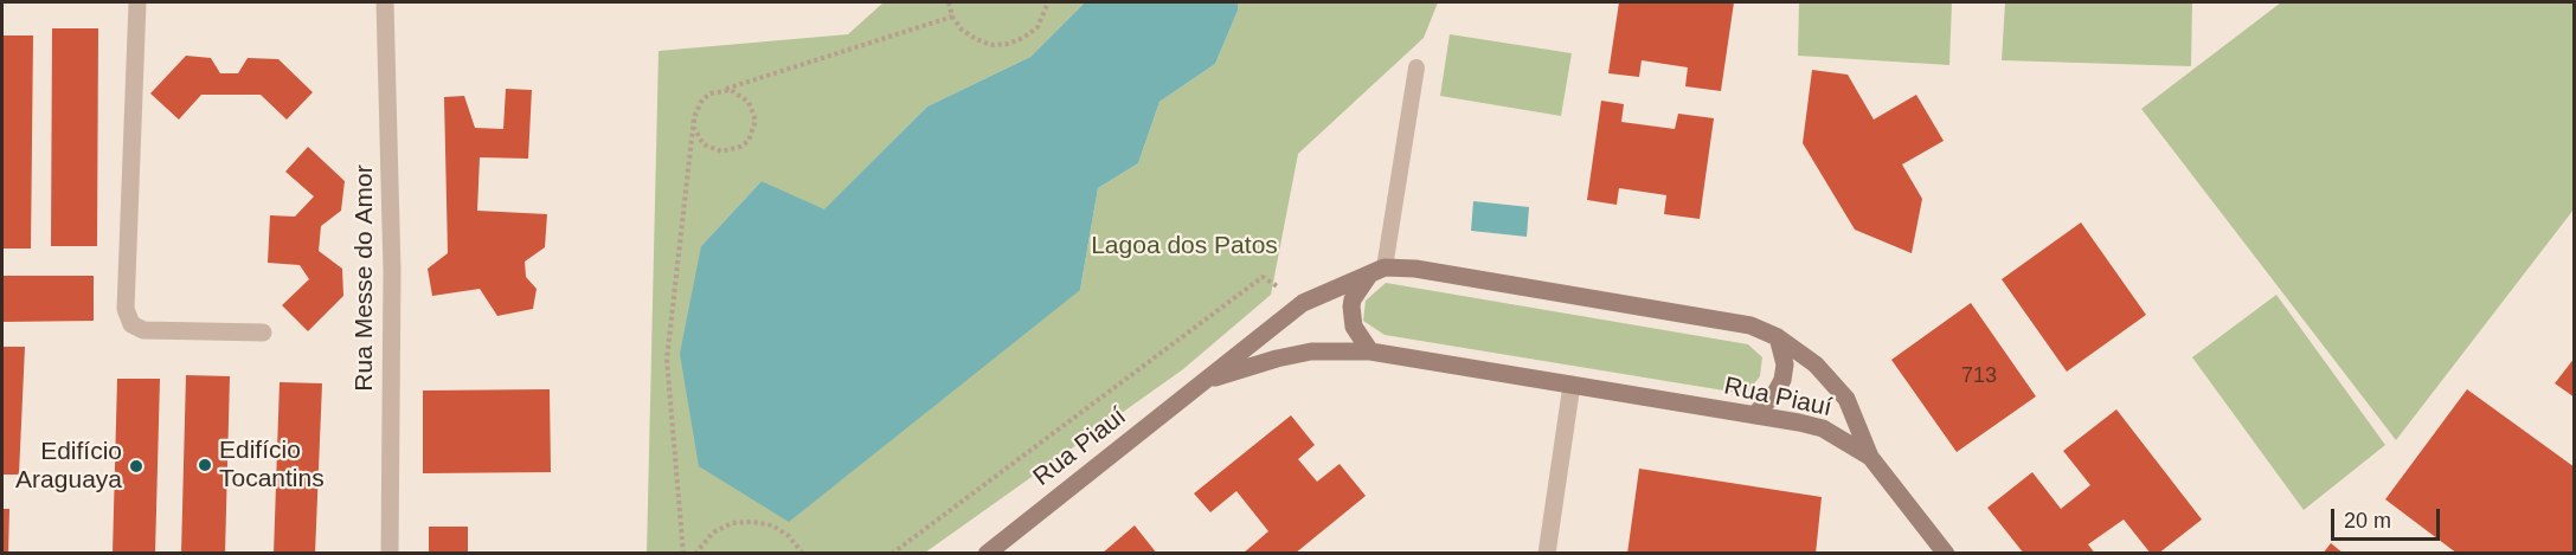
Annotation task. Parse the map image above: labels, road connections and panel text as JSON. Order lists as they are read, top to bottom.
{
  "streets": {
    "street": ["Rua Messe do Amor", "Rua Piauí"]
  },
  "parks": ["Lagoa dos Patos"],
  "places": ["Edifício Tocantins", "Edifício Araguaya"],
  "house_numbers": ["713"],
  "scale_bar": "20 m"
}
